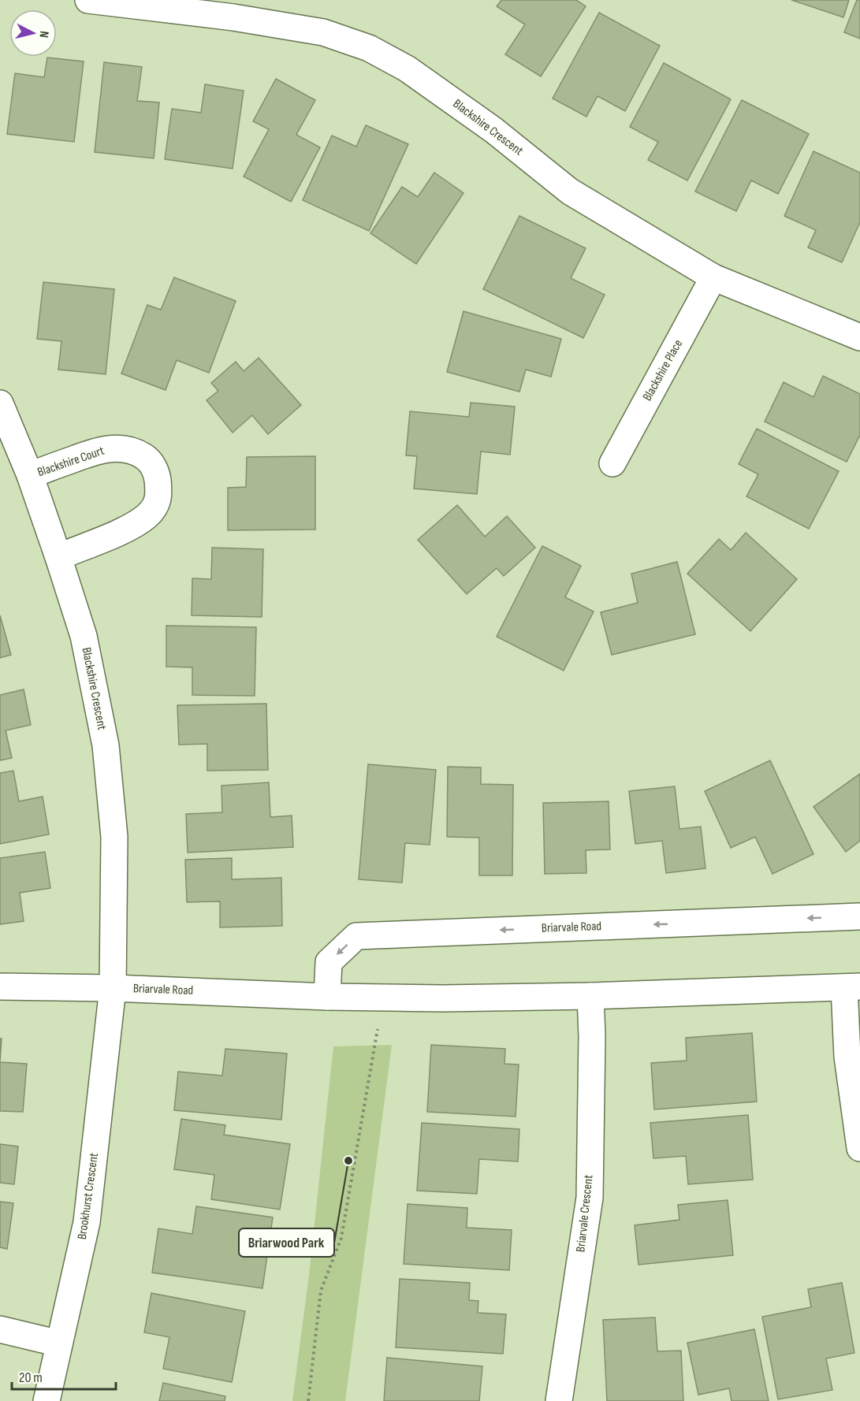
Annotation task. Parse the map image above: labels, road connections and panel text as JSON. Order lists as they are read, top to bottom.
{
  "streets": {
    "street": [
      "Blackshire Crescent",
      "Blackshire Place",
      "Blackshire Court",
      "Briarvale Road",
      "Brookhurst Crescent",
      "Briarvale Crescent"
    ]
  },
  "crossings": [
    ["Blackshire Crescent", "Blackshire Place"],
    ["Blackshire Crescent", "Blackshire Court"],
    ["Blackshire Crescent", "Briarvale Road"],
    ["Blackshire Crescent", "Brookhurst Crescent"],
    ["Briarvale Road", "Brookhurst Crescent"],
    ["Briarvale Road", "Briarvale Crescent"]
  ],
  "places": ["Briarwood Park"],
  "scale_bar": "20 m",
  "north": "right"
}
